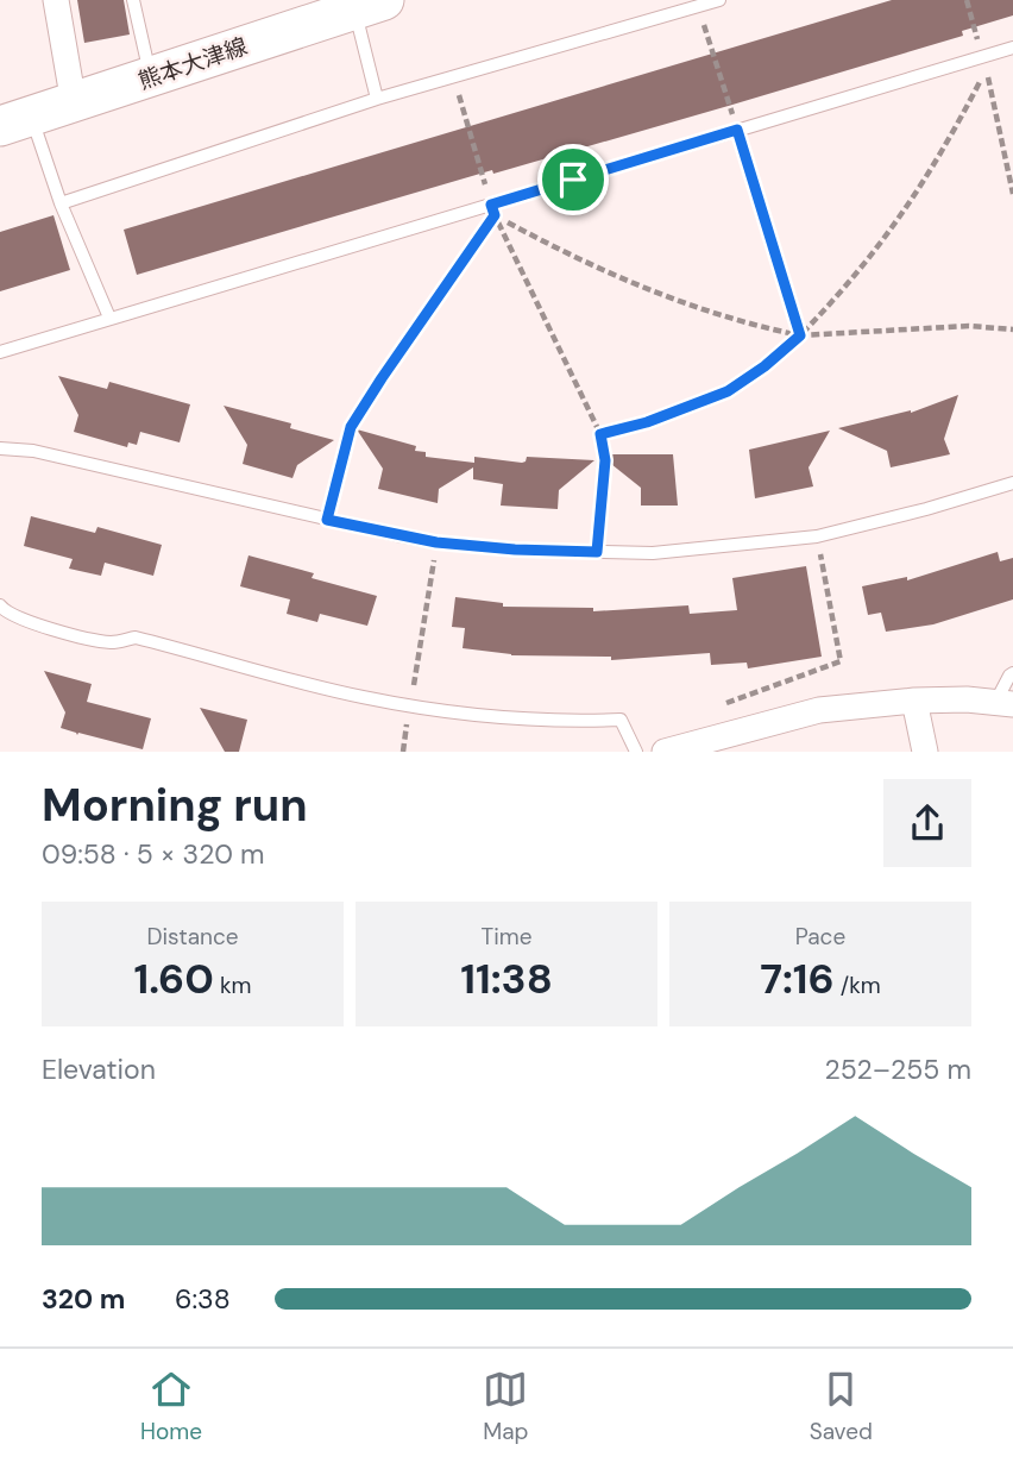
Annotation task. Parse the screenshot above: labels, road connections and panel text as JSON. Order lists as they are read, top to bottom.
{
  "streets": {
    "main road": ["熊本大津線"]
  },
  "page": {
    "heading": ["Morning run", "09:58 · 5 × 320 m"],
    "stats": [
      ["Distance", "1.60 km"],
      ["Time", "11:38"],
      ["Pace", "7:16 /km"]
    ],
    "chart": ["Elevation", "252–255 m"],
    "list": [
      {
        "name": "320 m",
        "note": "6:38"
      }
    ],
    "tabs": ["Home", "Map", "Saved"]
  }
}
